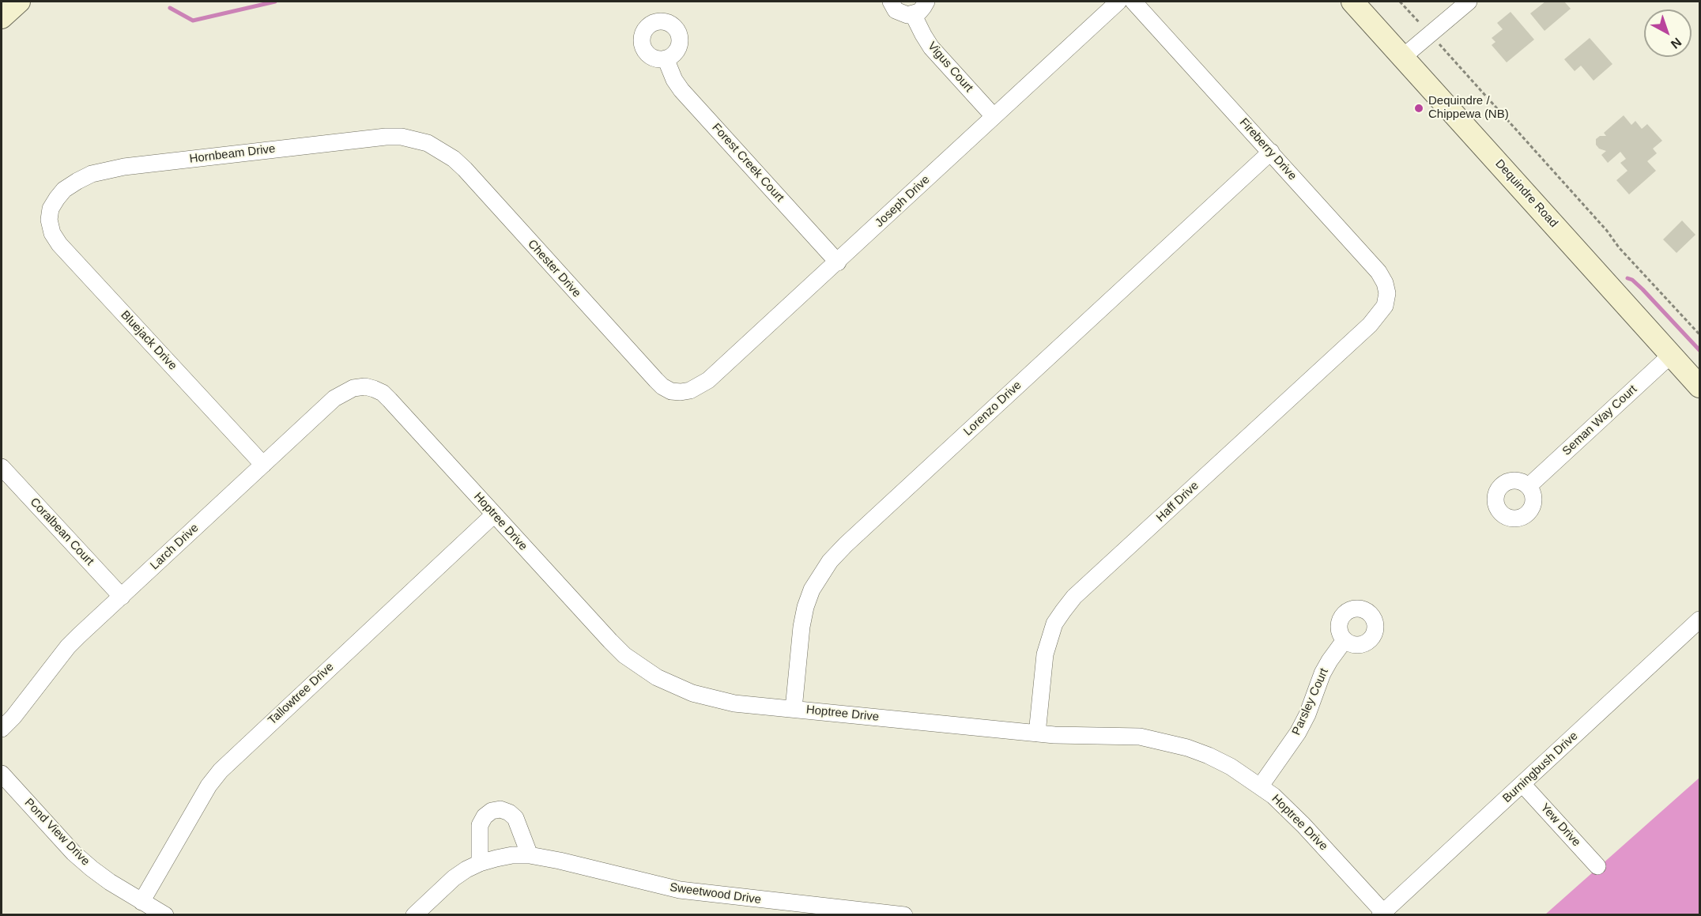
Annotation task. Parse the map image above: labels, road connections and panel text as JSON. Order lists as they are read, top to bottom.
{
  "streets": {
    "main road": ["Dequindre Road"],
    "street": [
      "Vigus Court",
      "Fireberry Drive",
      "Hornbeam Drive",
      "Forest Creek Court",
      "Joseph Drive",
      "Chester Drive",
      "Bluejack Drive",
      "Lorenzo Drive",
      "Seman Way Court",
      "Haff Drive",
      "Hoptree Drive",
      "Coralbean Court",
      "Larch Drive",
      "Tallowtree Drive",
      "Parsley Court",
      "Burningbush Drive",
      "Yew Drive",
      "Pond View Drive",
      "Sweetwood Drive"
    ]
  },
  "crossings": [
    ["Vigus Court", "Joseph Drive"],
    ["Fireberry Drive", "Lorenzo Drive"],
    ["Fireberry Drive", "Haff Drive"],
    ["Hornbeam Drive", "Chester Drive"],
    ["Hornbeam Drive", "Bluejack Drive"],
    ["Forest Creek Court", "Joseph Drive"],
    ["Dequindre Road", "Seman Way Court"],
    ["Joseph Drive", "Chester Drive"],
    ["Bluejack Drive", "Larch Drive"],
    ["Lorenzo Drive", "Hoptree Drive"],
    ["Haff Drive", "Hoptree Drive"],
    ["Hoptree Drive", "Larch Drive"],
    ["Hoptree Drive", "Tallowtree Drive"],
    ["Hoptree Drive", "Parsley Court"],
    ["Hoptree Drive", "Burningbush Drive"],
    ["Coralbean Court", "Larch Drive"],
    ["Tallowtree Drive", "Pond View Drive"],
    ["Burningbush Drive", "Yew Drive"]
  ],
  "places": ["Dequindre / Chippewa (NB)"],
  "north": "bottom right"
}
